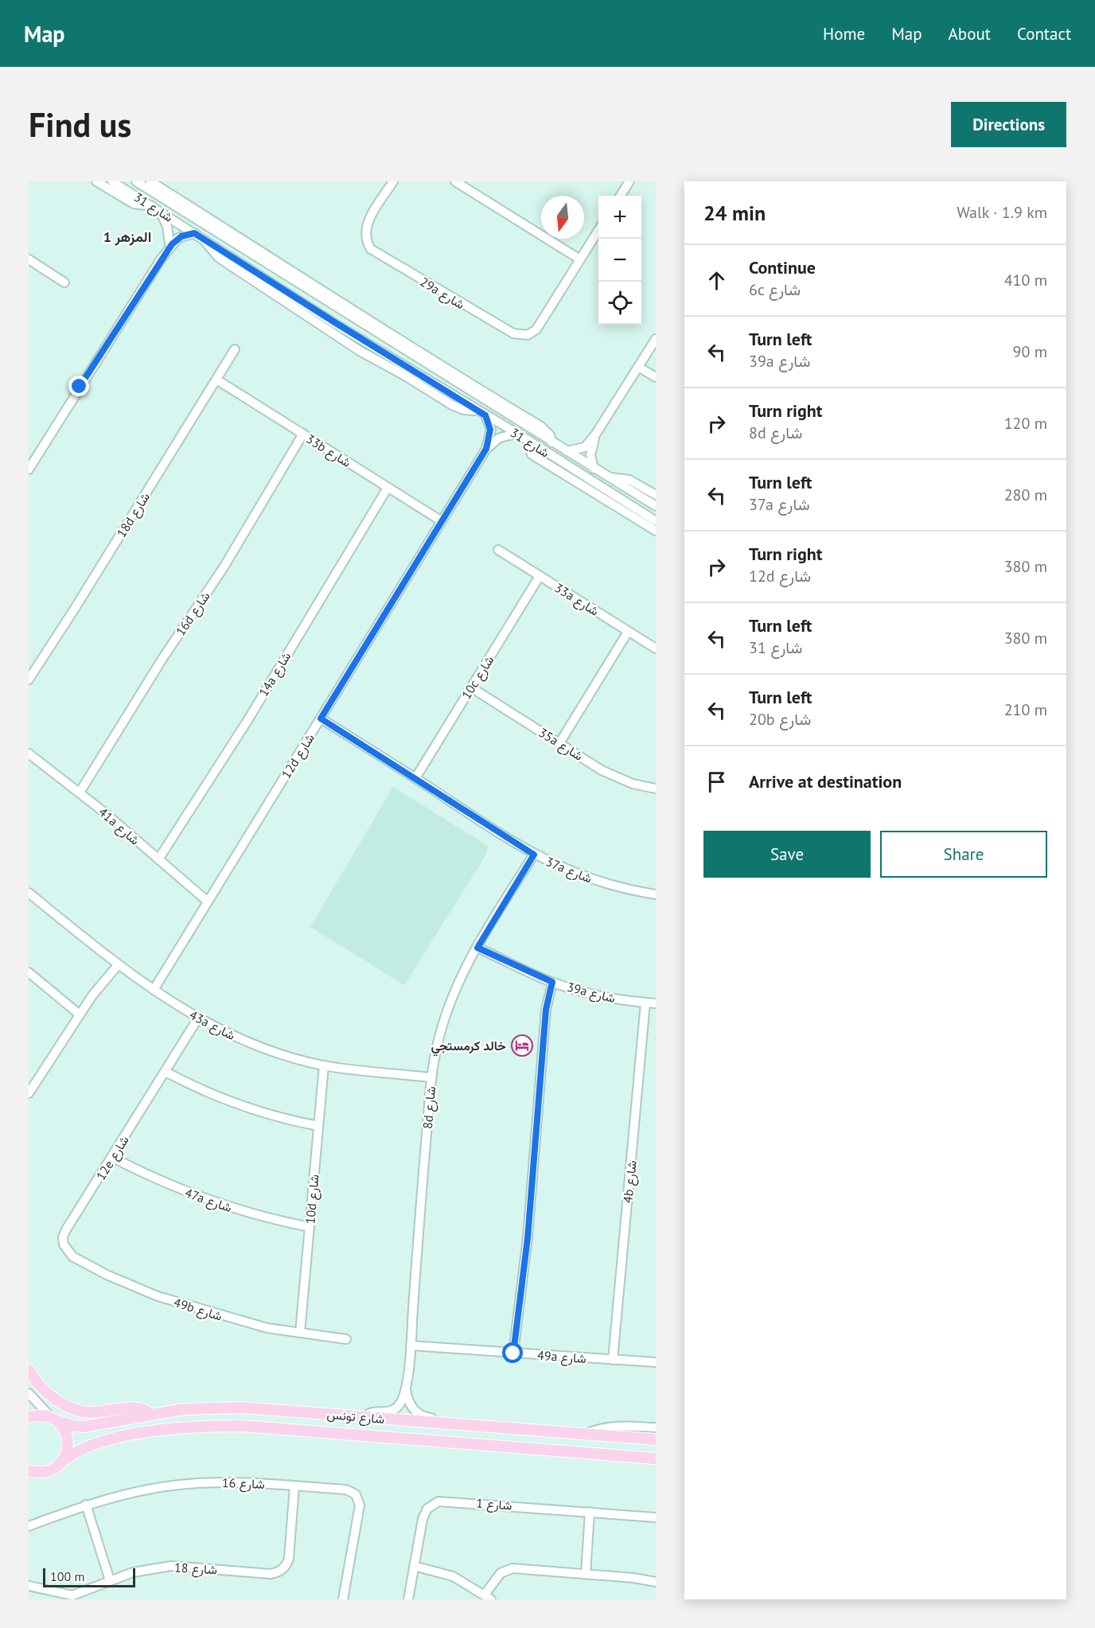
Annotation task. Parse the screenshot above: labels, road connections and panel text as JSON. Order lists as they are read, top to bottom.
{
  "streets": {
    "main road": ["شارع تونس"],
    "street": [
      "شارع 31",
      "29a شارع",
      "33b شارع",
      "18d شارع",
      "33a شارع",
      "16d شارع",
      "14a شارع",
      "10c شارع",
      "35a شارع",
      "12d شارع",
      "41a شارع",
      "37a شارع",
      "39a شارع",
      "43a شارع",
      "8d شارع",
      "12e شارع",
      "4b شارع",
      "10d شارع",
      "47a شارع",
      "49b شارع",
      "49a شارع",
      "شارع 16",
      "شارع 1",
      "شارع 18"
    ]
  },
  "crossings": [
    ["شارع 31", "12d شارع"],
    ["33b شارع", "18d شارع"],
    ["33b شارع", "16d شارع"],
    ["33b شارع", "14a شارع"],
    ["33b شارع", "12d شارع"],
    ["33a شارع", "10c شارع"],
    ["16d شارع", "41a شارع"],
    ["14a شارع", "41a شارع"],
    ["10c شارع", "35a شارع"],
    ["10c شارع", "37a شارع"],
    ["12d شارع", "41a شارع"],
    ["12d شارع", "37a شارع"],
    ["12d شارع", "43a شارع"],
    ["37a شارع", "8d شارع"],
    ["39a شارع", "8d شارع"],
    ["39a شارع", "4b شارع"],
    ["43a شارع", "8d شارع"],
    ["43a شارع", "12e شارع"],
    ["43a شارع", "10d شارع"],
    ["8d شارع", "49a شارع"],
    ["8d شارع", "شارع تونس"],
    ["12e شارع", "47a شارع"],
    ["12e شارع", "49b شارع"],
    ["4b شارع", "49a شارع"],
    ["10d شارع", "47a شارع"],
    ["10d شارع", "49b شارع"],
    ["شارع 16", "شارع 18"]
  ],
  "districts": ["المزهر 1"],
  "places": {
    "hotel": ["خالد كرمستجي"]
  },
  "scale_bar": "100 m",
  "north": "bottom",
  "page": {
    "header": "Map",
    "nav": [
      "Home",
      "Map",
      "About",
      "Contact"
    ],
    "buttons": [
      "Directions",
      ["Save", "Share"]
    ],
    "title": "Find us",
    "heading": ["24 min", "Walk · 1.9 km"],
    "map_buttons": ["+", "−"],
    "list": [
      ["Continue", "6c شارع", "410 m"],
      ["Turn left", "39a شارع", "90 m"],
      ["Turn right", "8d شارع", "120 m"],
      ["Turn left", "37a شارع", "280 m"],
      ["Turn right", "12d شارع", "380 m"],
      ["Turn left", "شارع 31", "380 m"],
      ["Turn left", "20b شارع", "210 m"],
      "Arrive at destination"
    ],
    "scale": "100 m"
  }
}
